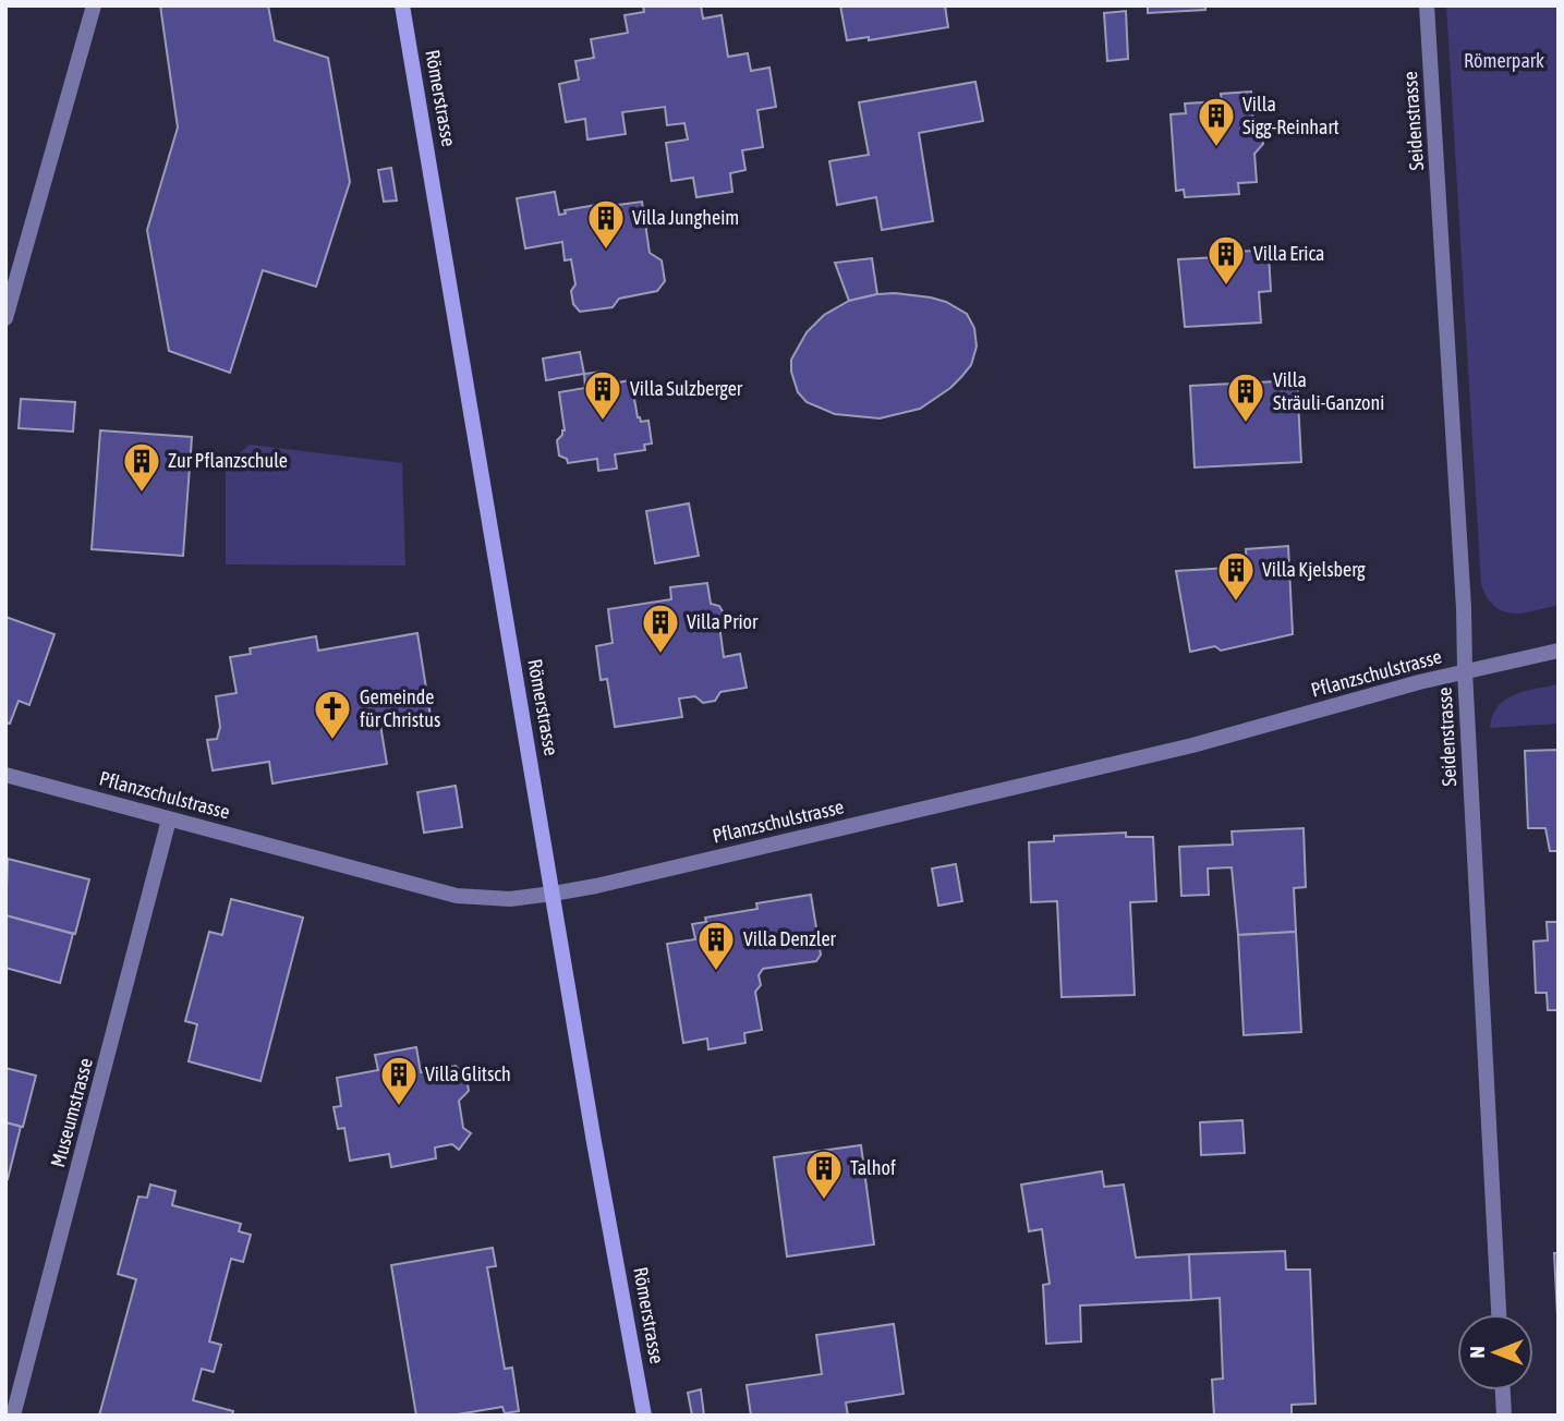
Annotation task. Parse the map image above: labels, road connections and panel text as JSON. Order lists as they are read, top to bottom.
{
  "streets": {
    "main road": ["Römerstrasse"],
    "street": ["Seidenstrasse", "Pflanzschulstrasse", "Museumstrasse"]
  },
  "crossings": [
    ["Römerstrasse", "Pflanzschulstrasse"],
    ["Seidenstrasse", "Pflanzschulstrasse"],
    ["Pflanzschulstrasse", "Museumstrasse"]
  ],
  "parks": ["Römerpark"],
  "places": {
    "building": [
      "Villa Sigg-Reinhart",
      "Villa Jungheim",
      "Villa Erica",
      "Villa Sulzberger",
      "Villa Sträuli-Ganzoni",
      "Zur Pflanzschule",
      "Villa Kjelsberg",
      "Villa Prior",
      "Villa Denzler",
      "Villa Glitsch",
      "Talhof"
    ],
    "church": ["Gemeinde für Christus"]
  },
  "north": "left"
}
